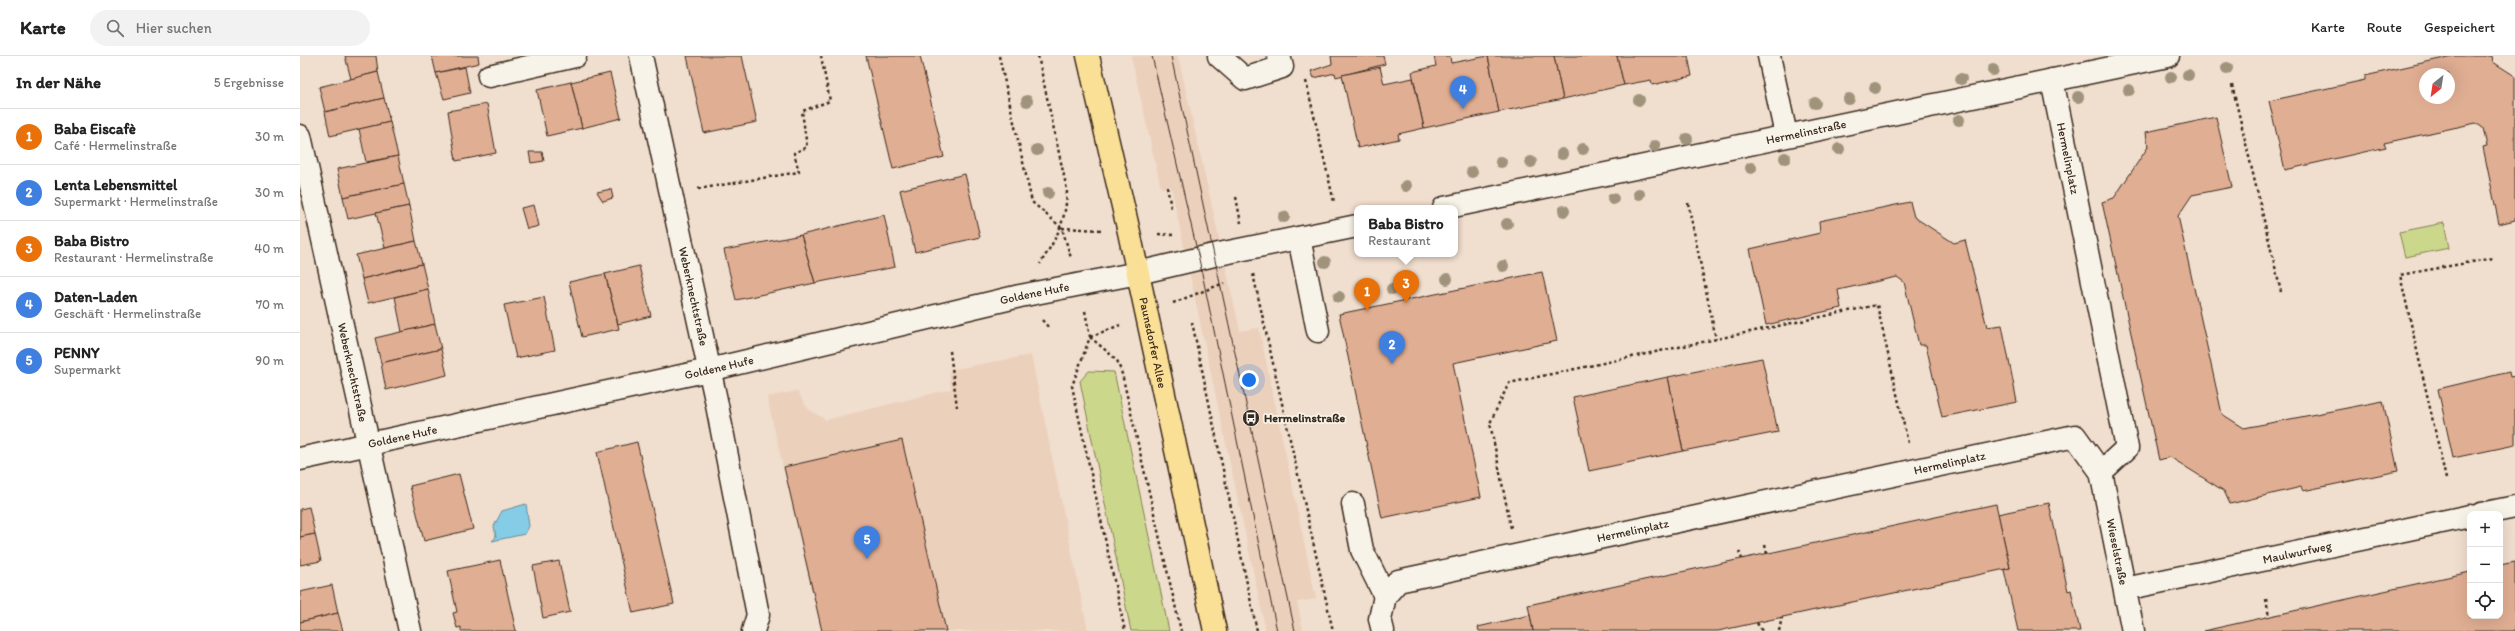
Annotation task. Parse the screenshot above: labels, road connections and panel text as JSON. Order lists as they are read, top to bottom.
{
  "streets": {
    "main road": ["Paunsdorfer Allee"],
    "street": [
      "Hermelinstraße",
      "Hermelinplatz",
      "Goldene Hufe",
      "Weberknechtstraße",
      "Wieselstraße",
      "Maulwurfweg"
    ]
  },
  "crossings": [
    ["Hermelinstraße", "Hermelinplatz"],
    ["Hermelinplatz", "Wieselstraße"],
    ["Goldene Hufe", "Weberknechtstraße"],
    ["Goldene Hufe", "Paunsdorfer Allee"],
    ["Wieselstraße", "Maulwurfweg"]
  ],
  "places": {
    "bus stop": ["Hermelinstraße"]
  },
  "north": "bottom left",
  "page": {
    "header": "Karte",
    "search": "Hier suchen",
    "nav": ["Karte", "Route", "Gespeichert"],
    "heading": ["In der Nähe", "5 Ergebnisse"],
    "pins": [
      "4",
      "3",
      "1",
      "2",
      "5"
    ],
    "list": [
      {
        "mark": "1",
        "name": "Baba Eiscafè",
        "note": "Café · Hermelinstraße",
        "value": "30 m"
      },
      {
        "mark": "2",
        "name": "Lenta Lebensmittel",
        "note": "Supermarkt · Hermelinstraße",
        "value": "30 m"
      },
      {
        "mark": "3",
        "name": "Baba Bistro",
        "note": "Restaurant · Hermelinstraße",
        "value": "40 m"
      },
      {
        "mark": "4",
        "name": "Daten-Laden",
        "note": "Geschäft · Hermelinstraße",
        "value": "70 m"
      },
      {
        "mark": "5",
        "name": "PENNY",
        "note": "Supermarkt",
        "value": "90 m"
      }
    ],
    "popup": ["Baba Bistro", "Restaurant"],
    "map_buttons": ["+", "−"]
  }
}
